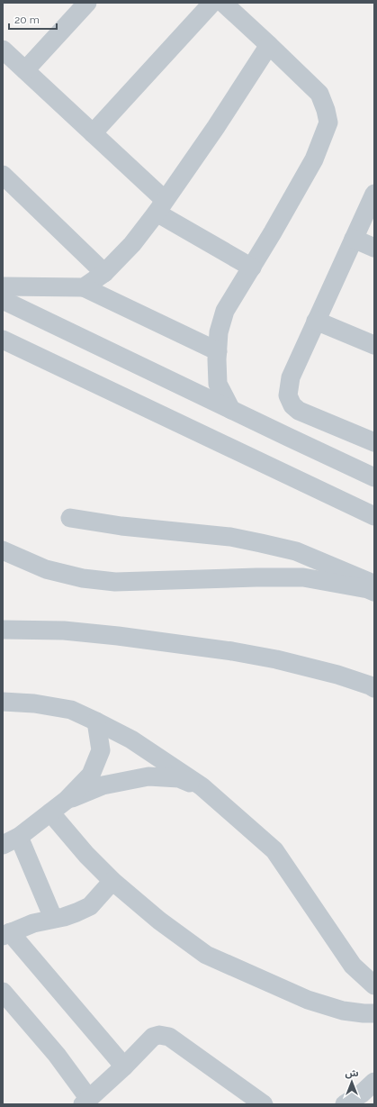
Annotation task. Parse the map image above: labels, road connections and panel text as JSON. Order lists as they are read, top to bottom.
{
  "scale_bar": "20 m",
  "north": "top"
}
